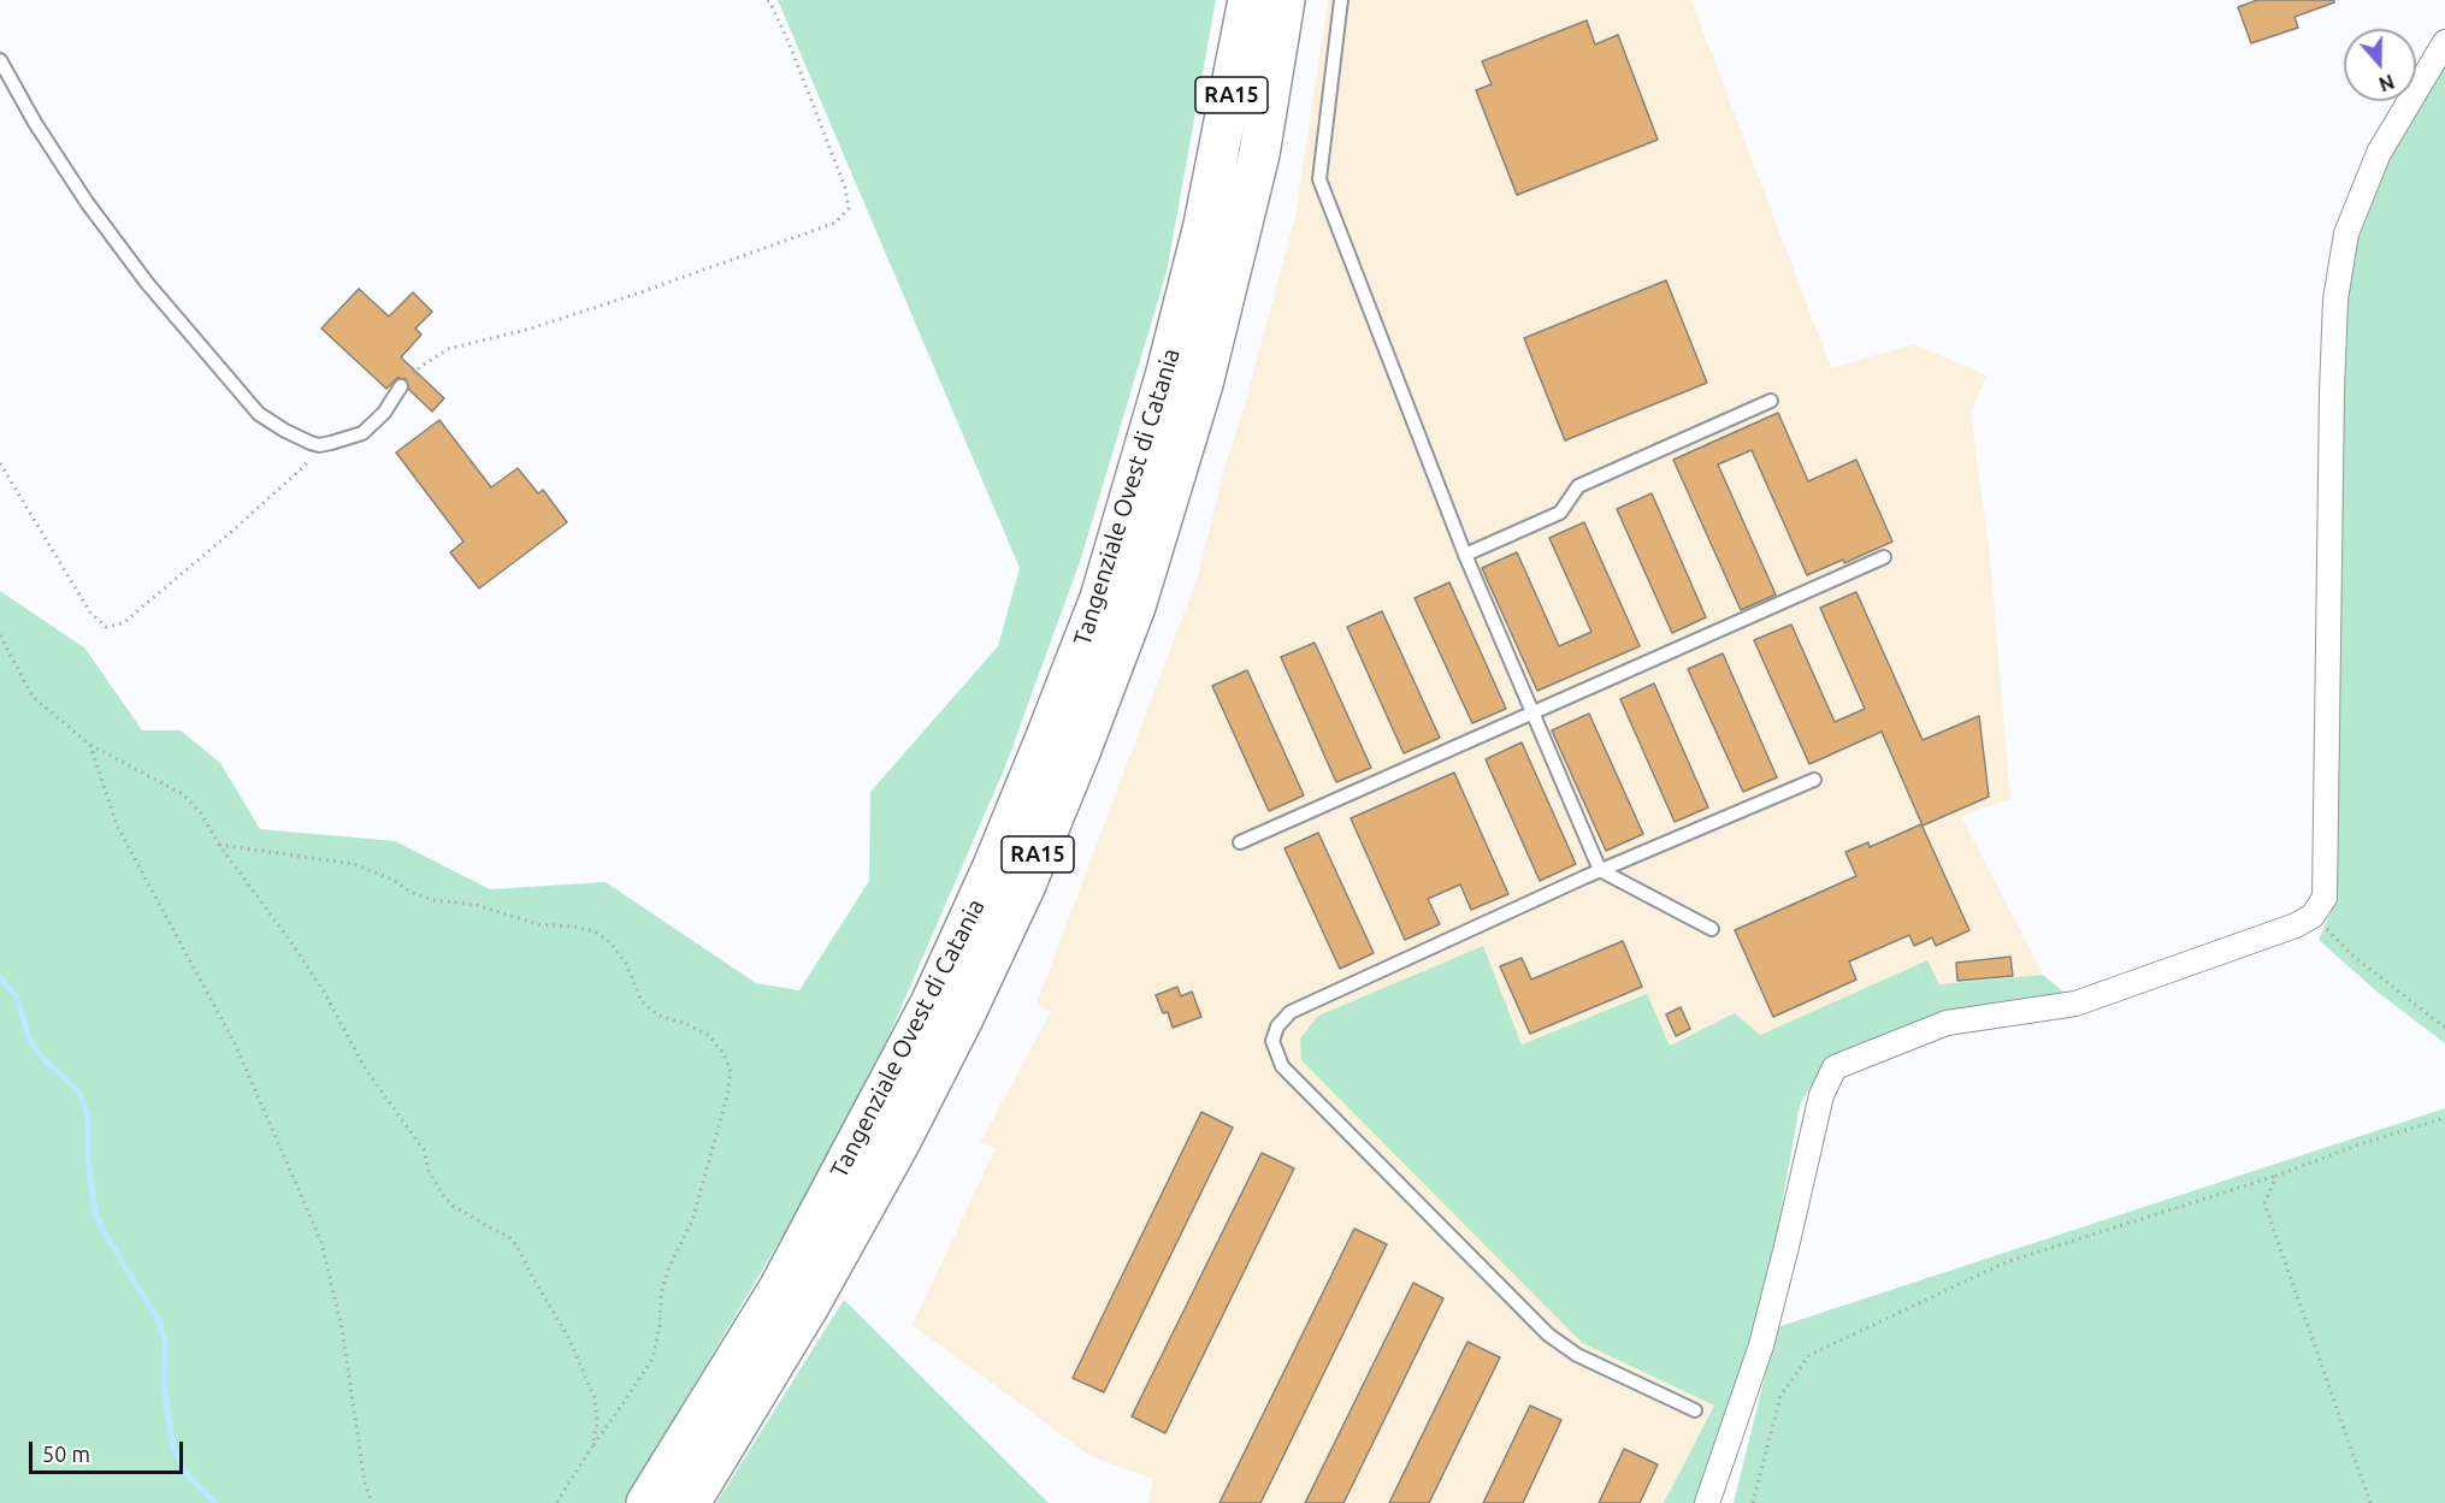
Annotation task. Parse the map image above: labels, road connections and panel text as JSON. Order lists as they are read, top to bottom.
{
  "streets": {
    "highway": ["RA15", "Tangenziale Ovest di Catania"]
  },
  "scale_bar": "50 m",
  "north": "bottom"
}
